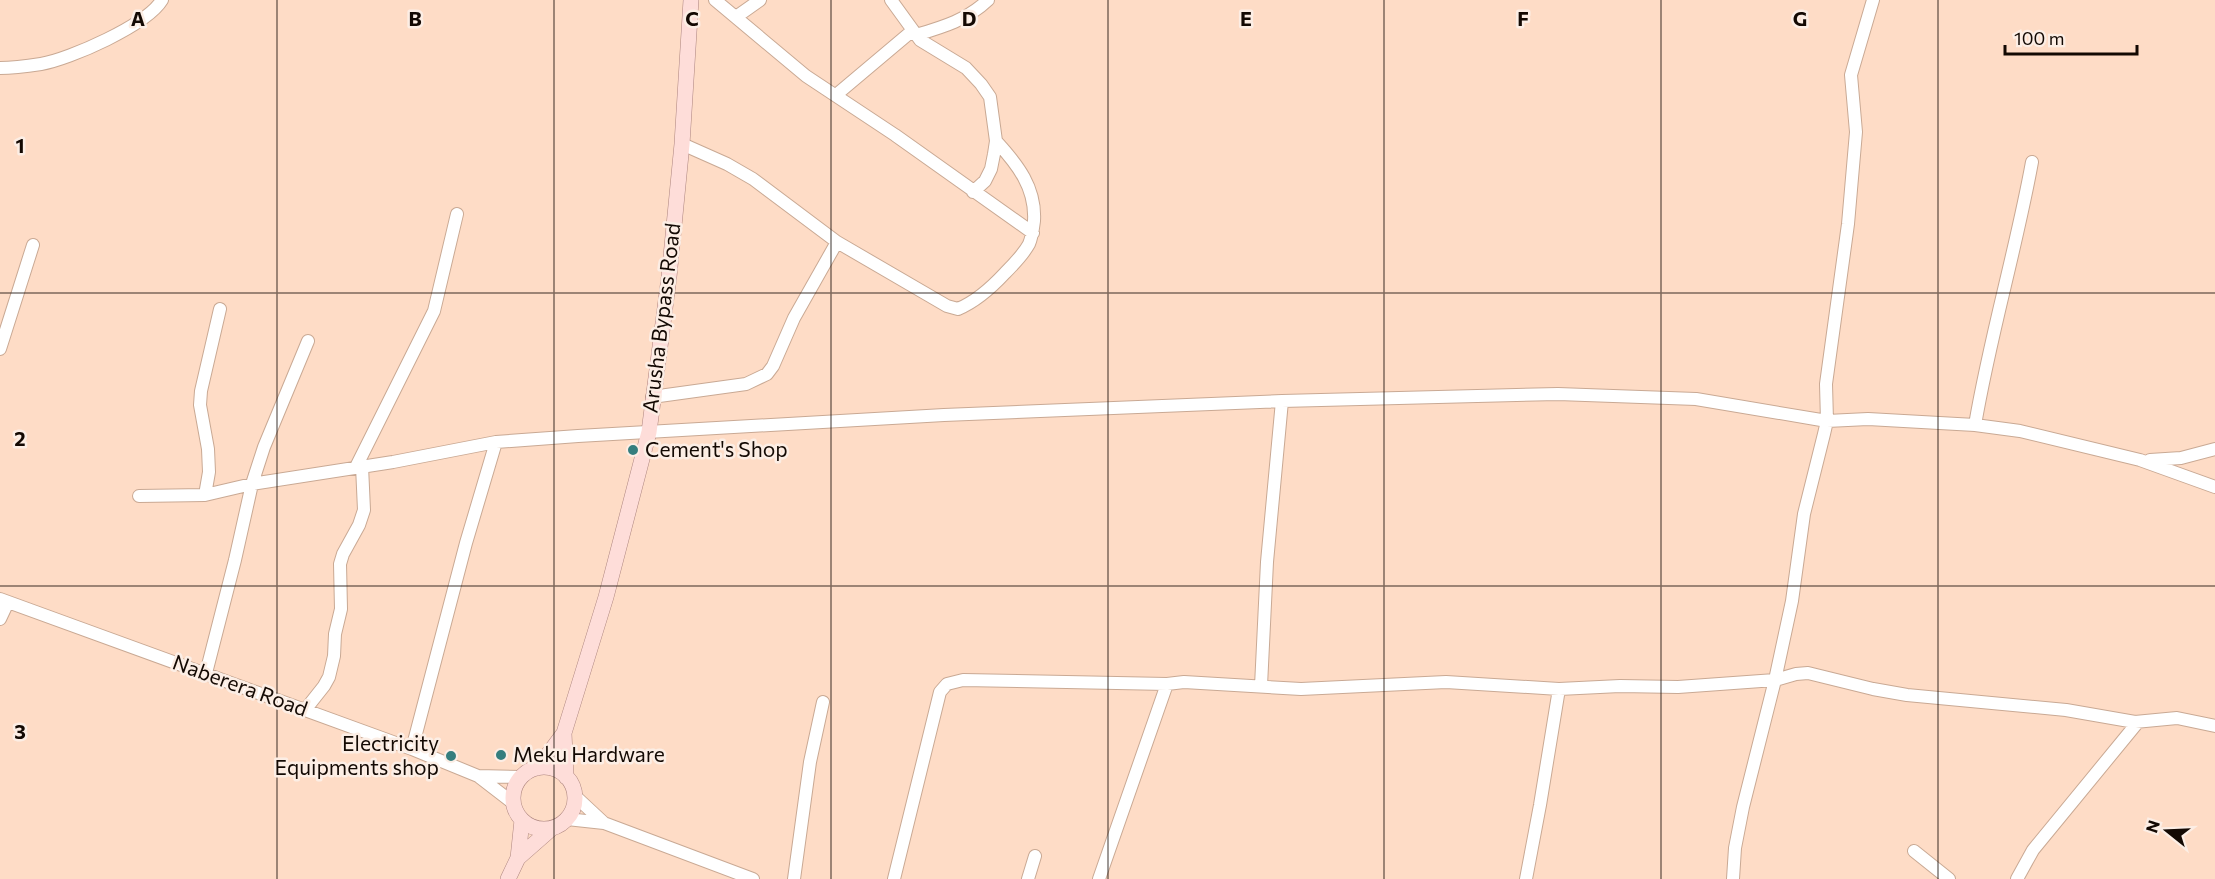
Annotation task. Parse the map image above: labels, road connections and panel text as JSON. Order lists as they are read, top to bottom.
{
  "streets": {
    "main road": ["Arusha Bypass Road"],
    "street": ["Naberera Road"]
  },
  "crossings": [
    ["Arusha Bypass Road", "Naberera Road"]
  ],
  "places": ["Cement's Shop", "Meku Hardware", "Electricity Equipments shop"],
  "scale_bar": "100 m",
  "north": "left",
  "grid": {
    "columns": [
      "A",
      "B",
      "C",
      "D",
      "E",
      "F",
      "G"
    ],
    "rows": ["1", "2", "3"]
  }
}
